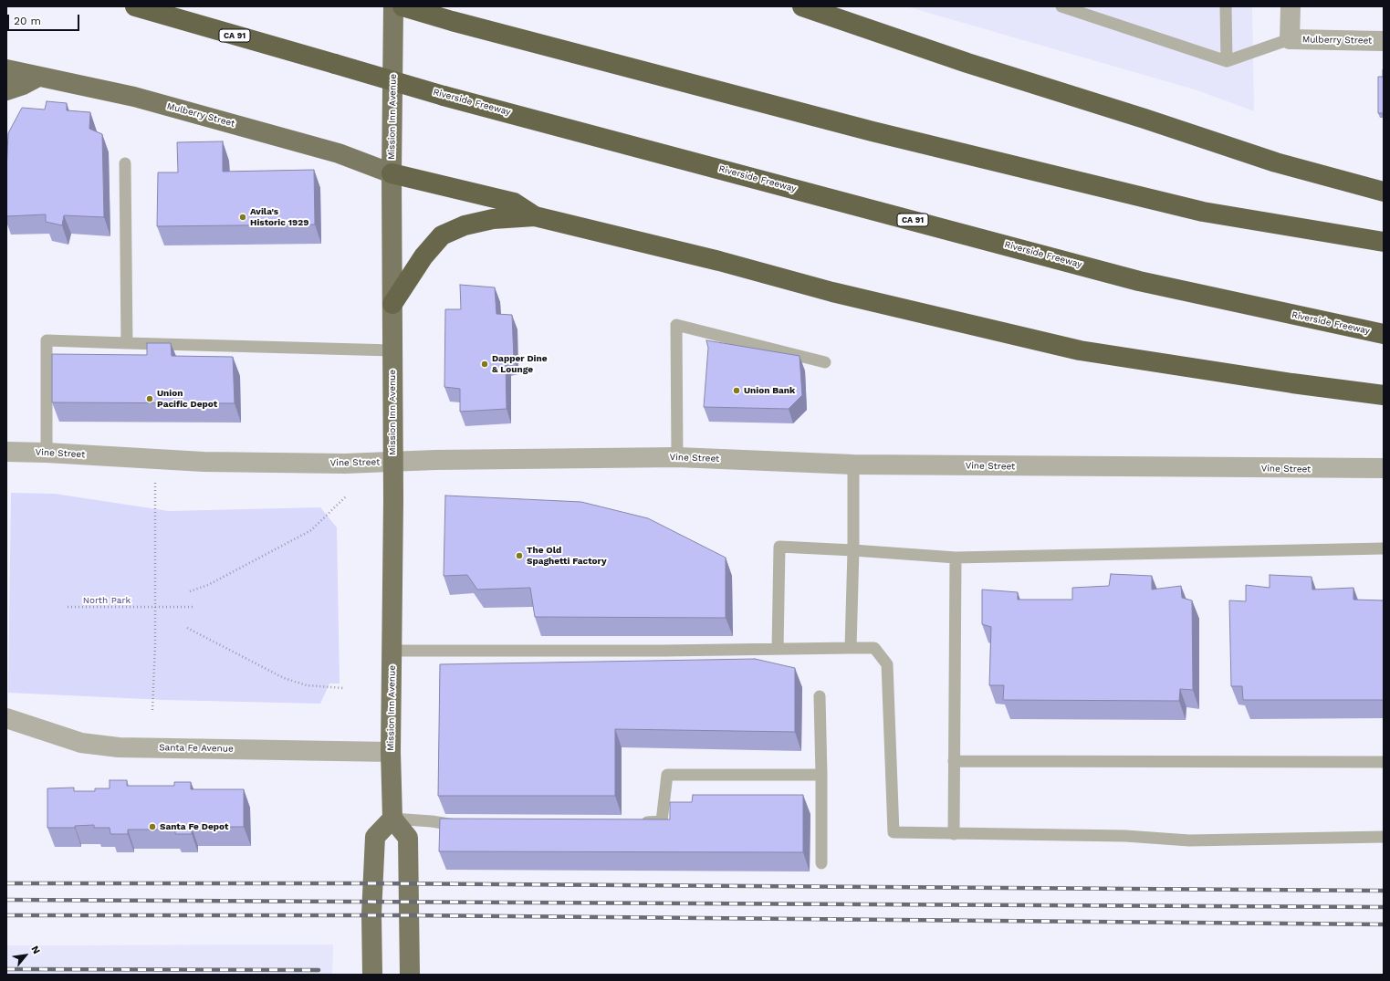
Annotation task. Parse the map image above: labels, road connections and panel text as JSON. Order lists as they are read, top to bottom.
{
  "streets": {
    "highway": ["CA 91", "Riverside Freeway"],
    "main road": ["Mulberry Street", "Mission Inn Avenue"],
    "street": ["Vine Street", "Santa Fe Avenue"]
  },
  "crossings": [
    ["Mulberry Street", "Mission Inn Avenue"],
    ["Mission Inn Avenue", "Vine Street"],
    ["Mission Inn Avenue", "Santa Fe Avenue"]
  ],
  "parks": ["North Park"],
  "places": [
    "Avila's Historic 1929",
    "Dapper Dine & Lounge",
    "Union Bank",
    "Union Pacific Depot",
    "The Old Spaghetti Factory",
    "Santa Fe Depot"
  ],
  "scale_bar": "20 m",
  "north": "top right"
}
